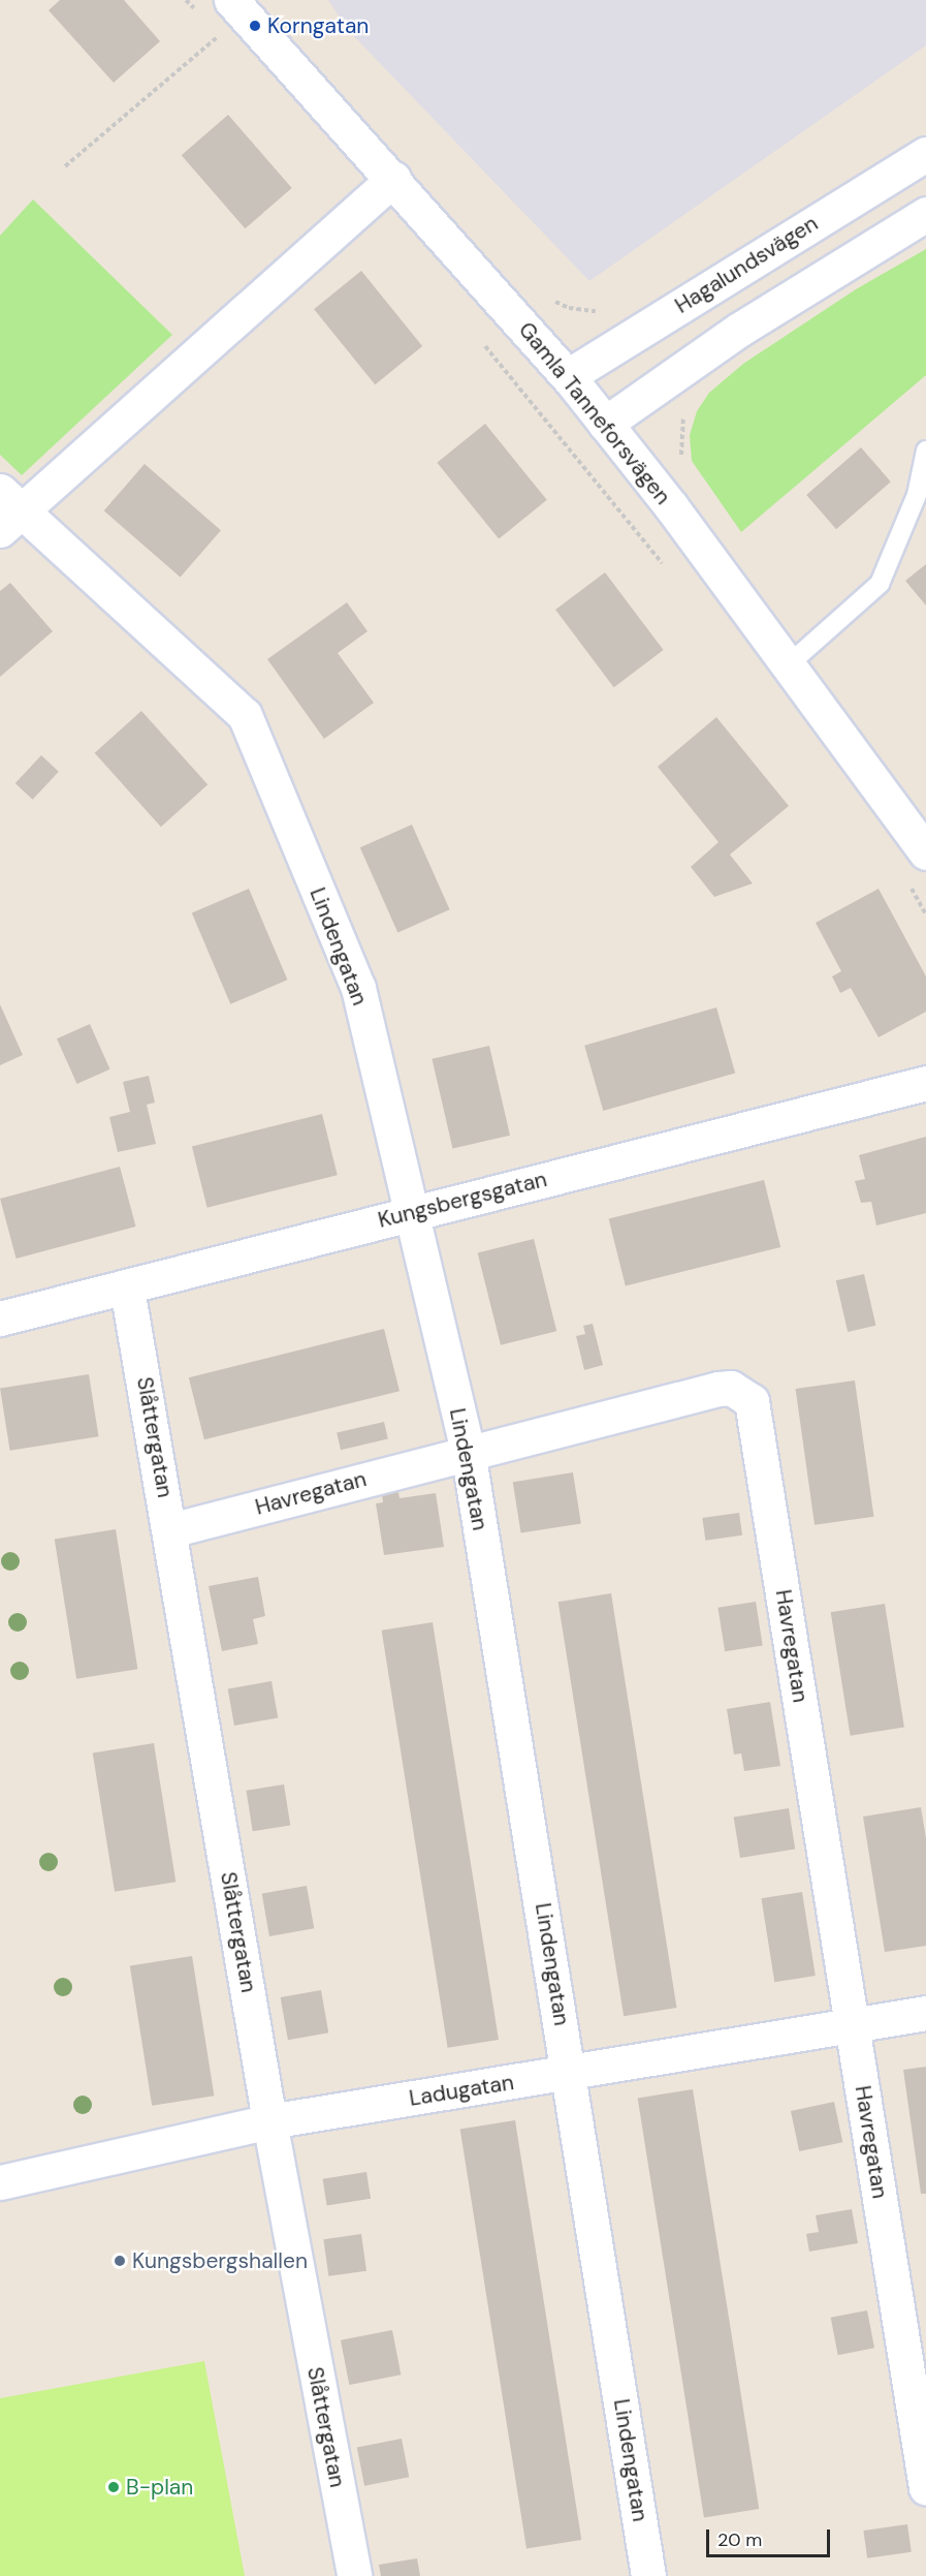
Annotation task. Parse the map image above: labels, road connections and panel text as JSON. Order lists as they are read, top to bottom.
{
  "streets": {
    "street": [
      "Hagalundsvägen",
      "Gamla Tanneforsvägen",
      "Lindengatan",
      "Kungsbergsgatan",
      "Slåttergatan",
      "Havregatan",
      "Ladugatan"
    ]
  },
  "crossings": [
    ["Hagalundsvägen", "Gamla Tanneforsvägen"],
    ["Lindengatan", "Kungsbergsgatan"],
    ["Lindengatan", "Havregatan"],
    ["Lindengatan", "Ladugatan"],
    ["Kungsbergsgatan", "Slåttergatan"],
    ["Slåttergatan", "Havregatan"],
    ["Slåttergatan", "Ladugatan"],
    ["Havregatan", "Ladugatan"]
  ],
  "places": ["Korngatan", "Kungsbergshallen", "B-plan"],
  "scale_bar": "20 m"
}
